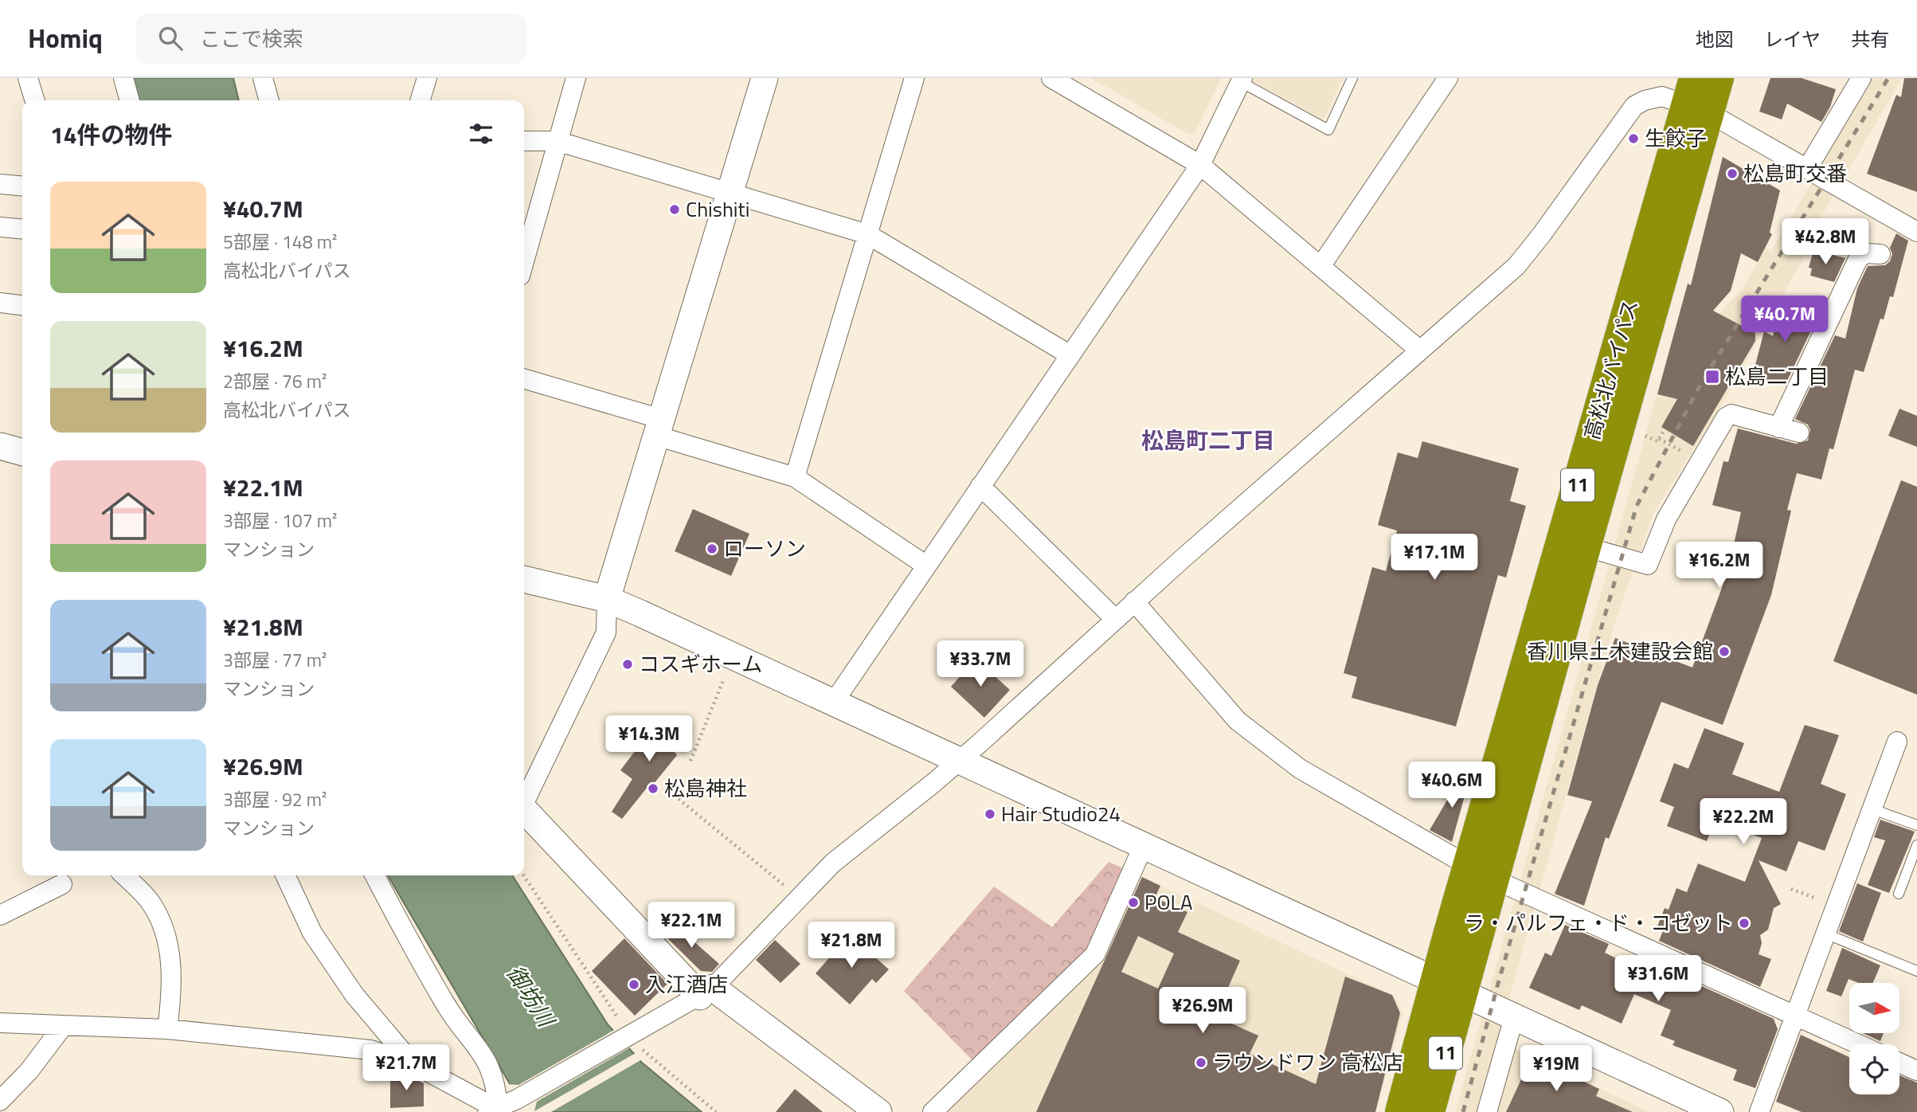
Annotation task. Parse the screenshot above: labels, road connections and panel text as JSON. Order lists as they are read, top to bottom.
{
  "streets": {
    "highway": ["高松北バイパス", "11"]
  },
  "districts": ["松島町二丁目"],
  "water": ["御坊川"],
  "places": {
    "other": [
      "生餃子",
      "松島町交番",
      "Chishiti",
      "ローソン",
      "香川県土木建設会館",
      "コスギホーム",
      "松島神社",
      "Hair Studio24",
      "POLA",
      "ラ・パルフェ・ド・コゼット",
      "入江酒店",
      "ラウンドワン 高松店"
    ],
    "transit": ["松島二丁目"]
  },
  "north": "right",
  "page": {
    "header": "Homiq",
    "search": "ここで検索",
    "nav": ["地図", "レイヤ", "共有"],
    "heading": "14件の物件",
    "list": [
      {
        "name": "¥40.7M",
        "note": "5部屋 · 148 m² · 高松北バイパス"
      },
      {
        "name": "¥16.2M",
        "note": "2部屋 · 76 m² · 高松北バイパス"
      },
      {
        "name": "¥22.1M",
        "note": "3部屋 · 107 m² · マンション"
      },
      {
        "name": "¥21.8M",
        "note": "3部屋 · 77 m² · マンション"
      },
      {
        "name": "¥26.9M",
        "note": "3部屋 · 92 m² · マンション"
      }
    ],
    "price": [
      "¥42.8M",
      "¥40.7M",
      "¥17.1M",
      "¥16.2M",
      "¥33.7M",
      "¥14.3M",
      "¥40.6M",
      "¥22.2M",
      "¥22.1M",
      "¥21.8M",
      "¥31.6M",
      "¥26.9M",
      "¥21.7M",
      "¥19M"
    ]
  }
}
